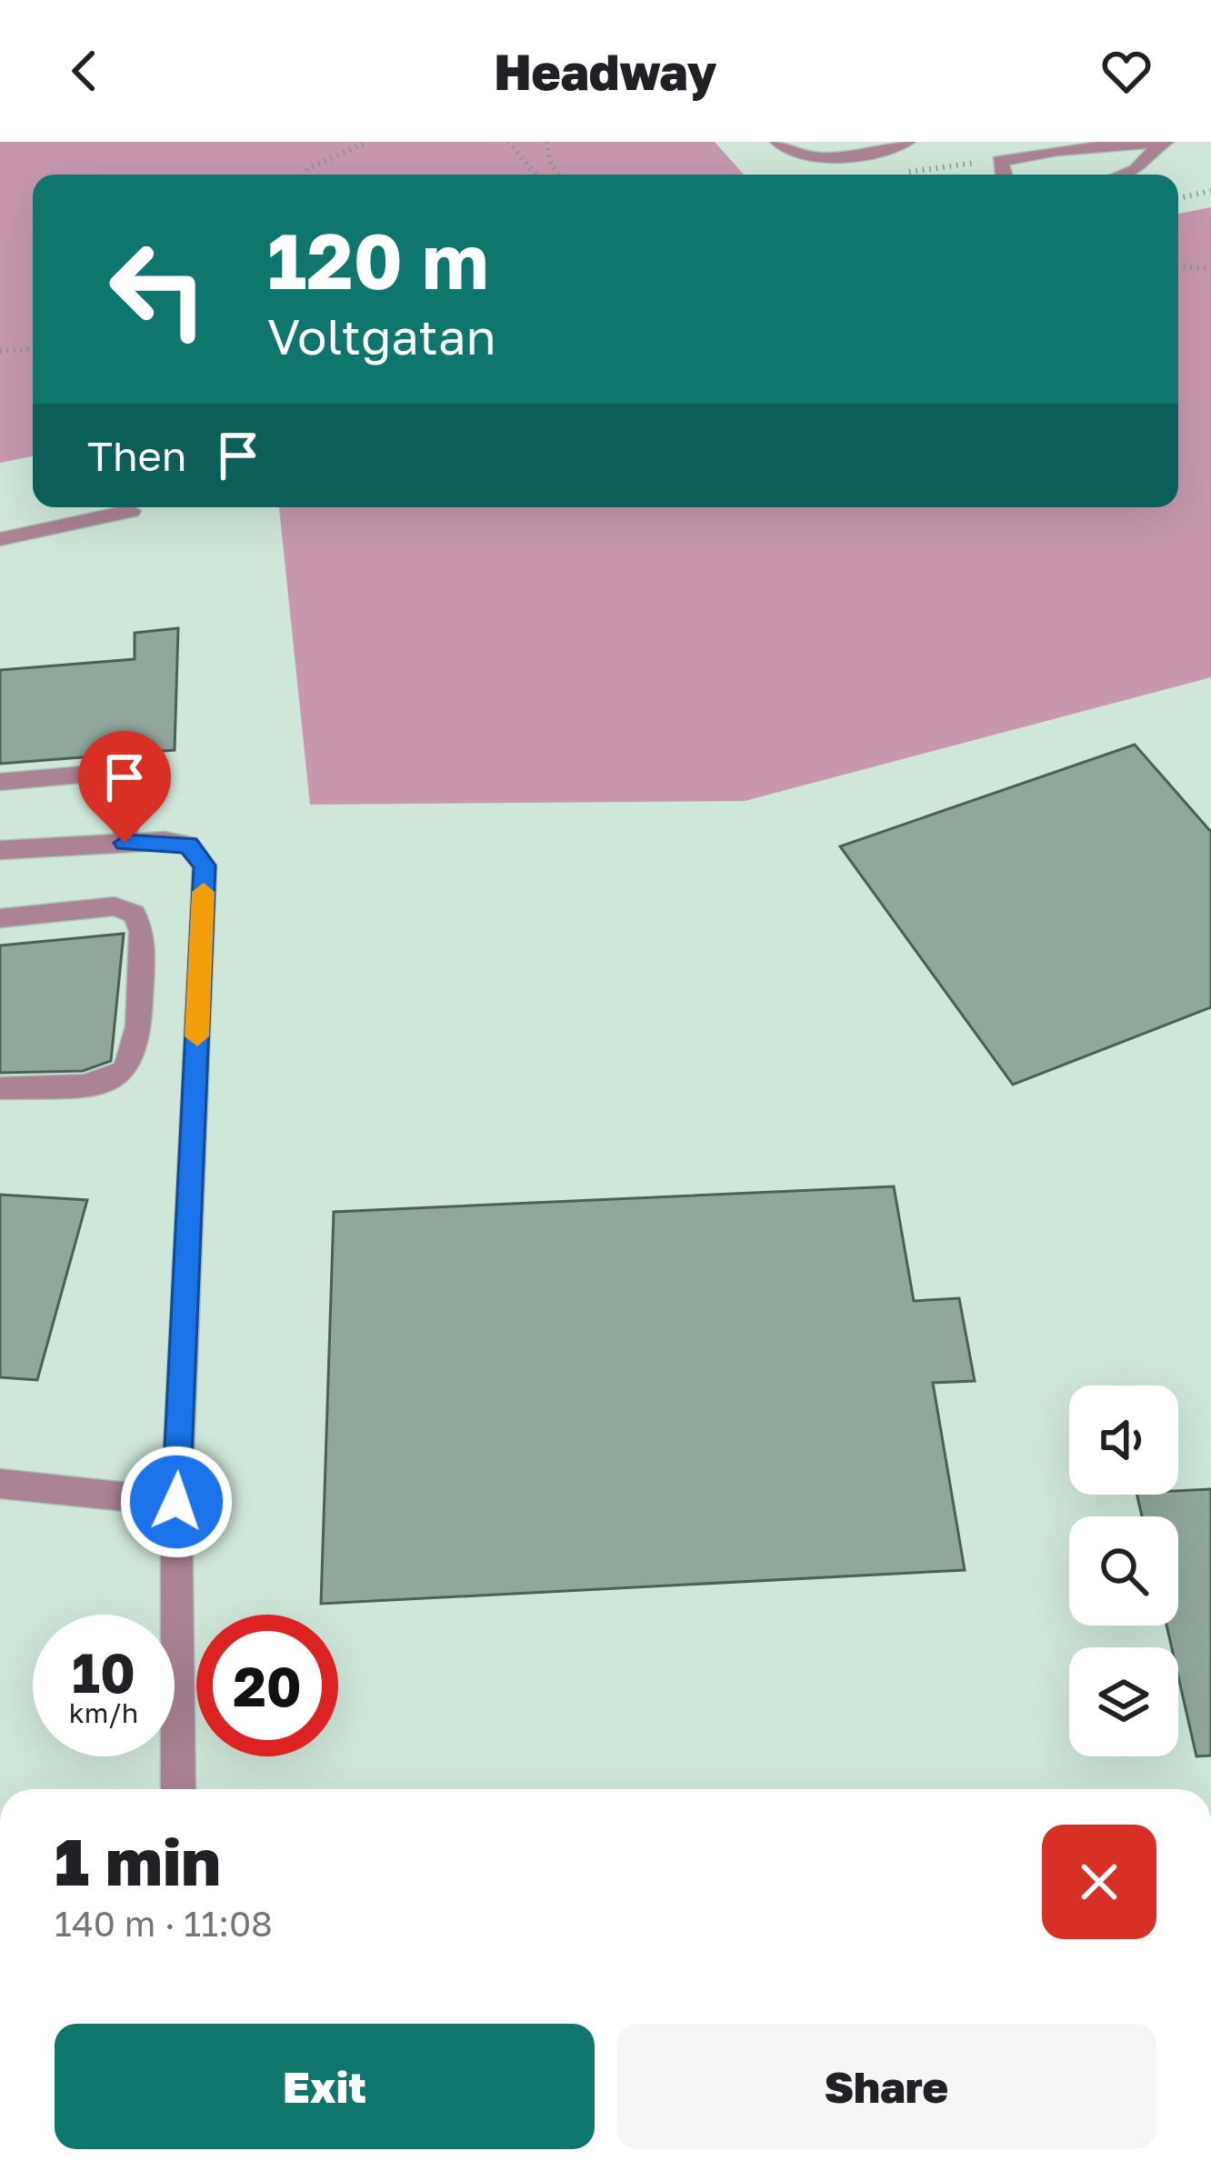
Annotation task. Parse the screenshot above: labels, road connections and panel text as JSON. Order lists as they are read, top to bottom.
{
  "page": {
    "header": "Headway",
    "turn": ["120 m", "Voltgatan"],
    "then": "Then",
    "speed": "10 km/h",
    "limit": "20",
    "heading": ["1 min", "140 m · 11:08"],
    "buttons": ["Exit", "Share"]
  }
}
